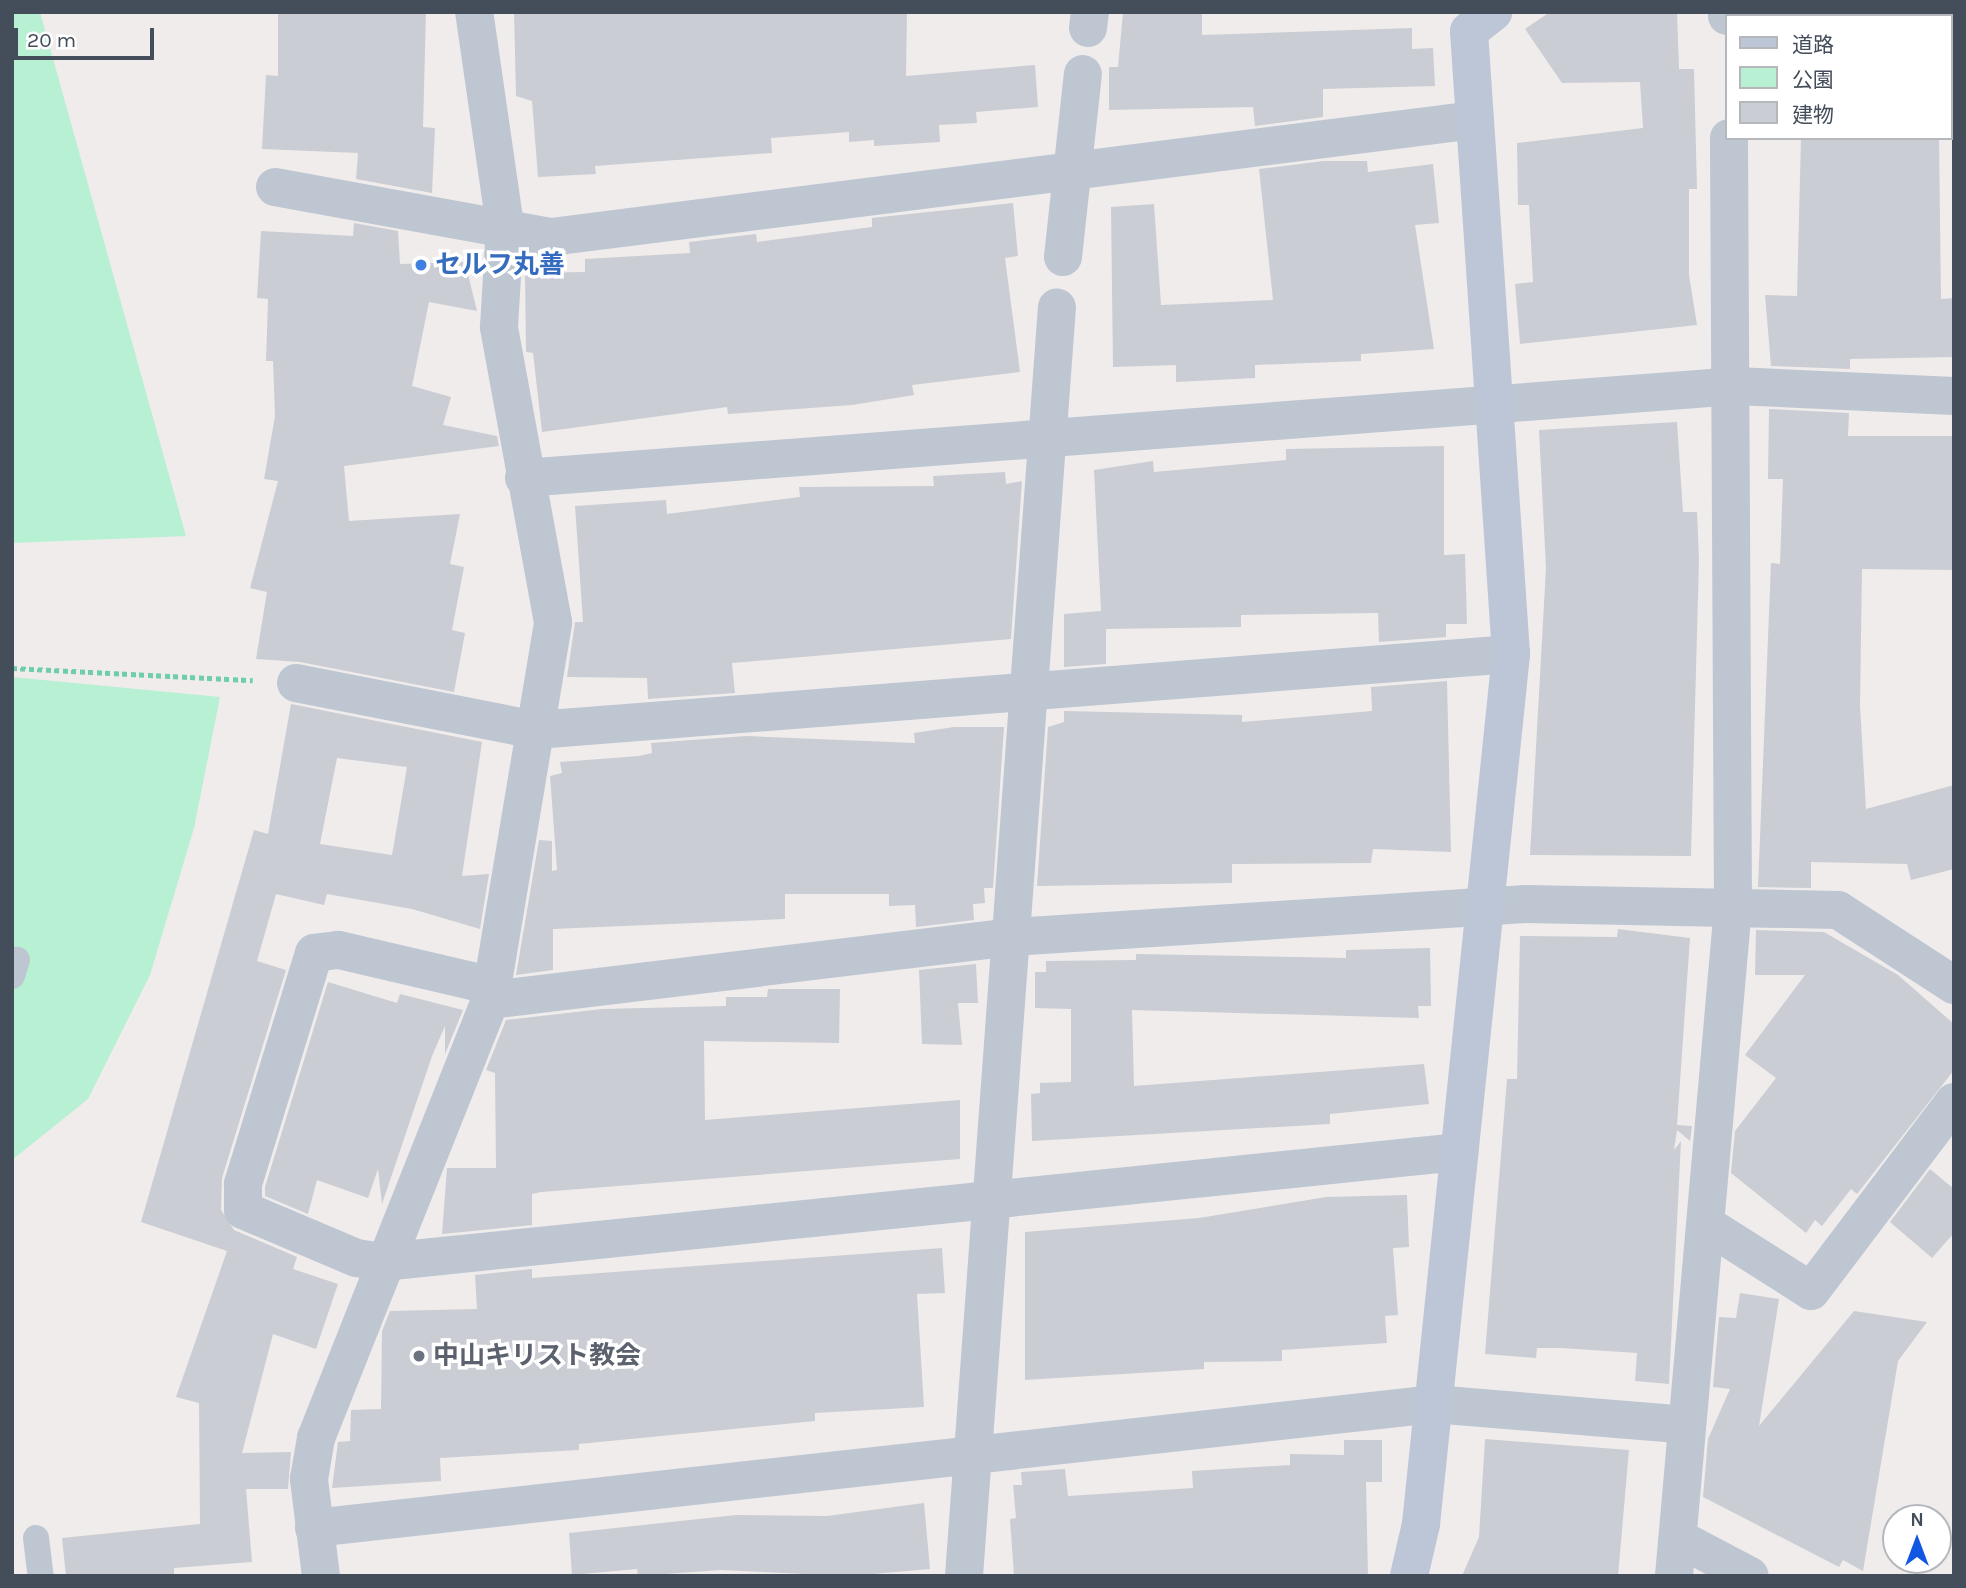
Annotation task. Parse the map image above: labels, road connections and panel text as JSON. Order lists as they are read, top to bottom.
{
  "places": ["セルフ丸善", "中山キリスト教会"],
  "legend": ["道路", "公園", "建物"],
  "scale_bar": "20 m",
  "north": "top"
}
